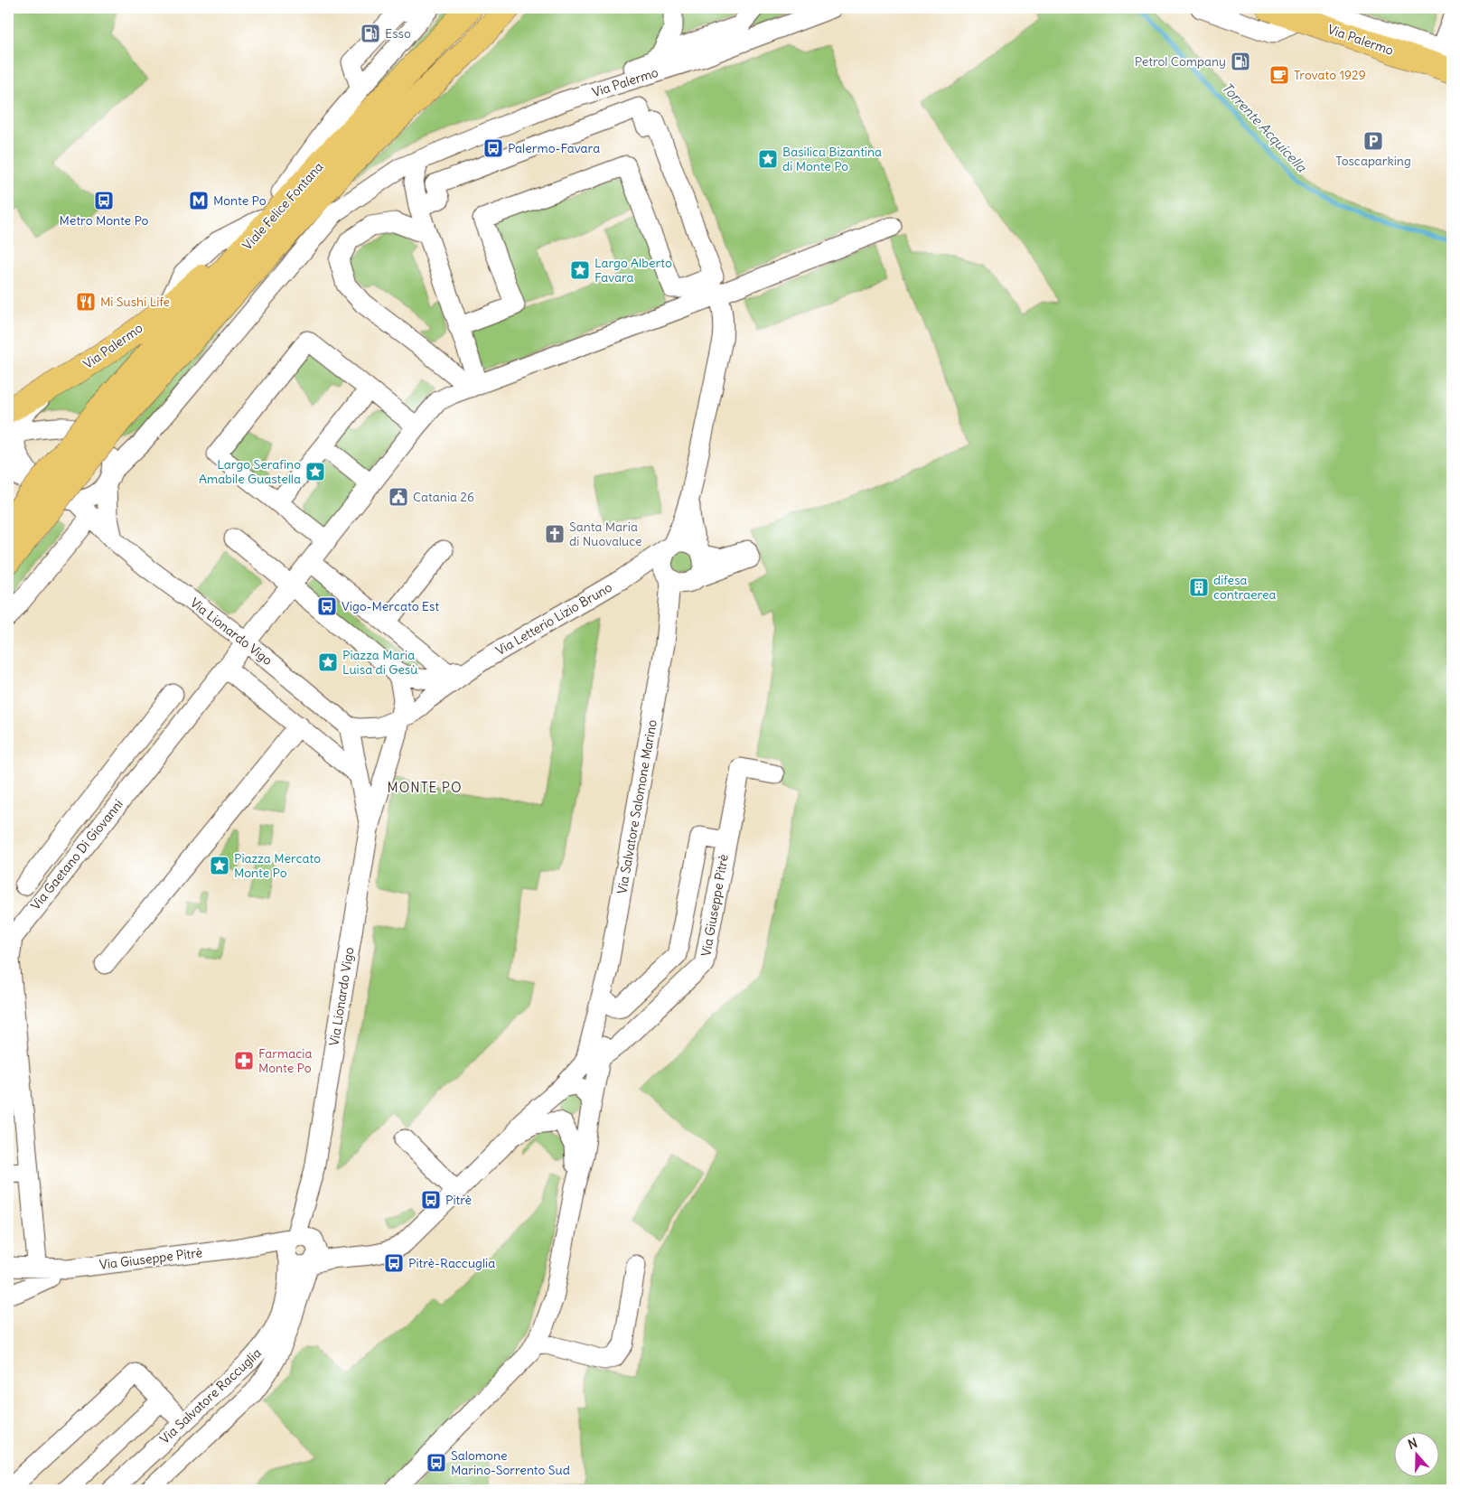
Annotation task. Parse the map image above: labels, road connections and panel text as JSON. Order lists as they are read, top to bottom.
{
  "streets": {
    "main road": ["Via Palermo", "Viale Felice Fontana"],
    "street": [
      "Via Letterio Lizio Bruno",
      "Via Lionardo Vigo",
      "Via Salvatore Salomone Marino",
      "Via Gaetano Di Giovanni",
      "Via Giuseppe Pitrè",
      "Via Salvatore Raccuglia"
    ]
  },
  "crossings": [
    ["Via Palermo", "Viale Felice Fontana"],
    ["Via Palermo", "Via Lionardo Vigo"],
    ["Via Lionardo Vigo", "Via Gaetano Di Giovanni"],
    ["Via Lionardo Vigo", "Via Salvatore Raccuglia"],
    ["Via Gaetano Di Giovanni", "Via Giuseppe Pitrè"]
  ],
  "districts": ["MONTE PO"],
  "water": ["Torrente Acquicella"],
  "places": {
    "fuel station": ["Esso", "Petrol Company"],
    "cafe": ["Trovato 1929"],
    "parking": ["Toscaparking"],
    "bus stop": [
      "Palermo-Favara",
      "Metro Monte Po",
      "Vigo-Mercato Est",
      "Pitrè",
      "Pitrè-Raccuglia",
      "Salomone Marino-Sorrento Sud"
    ],
    "place": [
      "Basilica Bizantina di Monte Po",
      "Largo Alberto Favara",
      "Largo Serafino Amabile Guastella",
      "Piazza Maria Luisa di Gesù",
      "Piazza Mercato Monte Po"
    ],
    "metro station": ["Monte Po"],
    "restaurant": ["Mi Sushi Life"],
    "public building": ["Catania 26"],
    "church": ["Santa Maria di Nuovaluce"],
    "building": ["difesa contraerea"],
    "pharmacy": ["Farmacia Monte Po"]
  },
  "north": "top"
}
